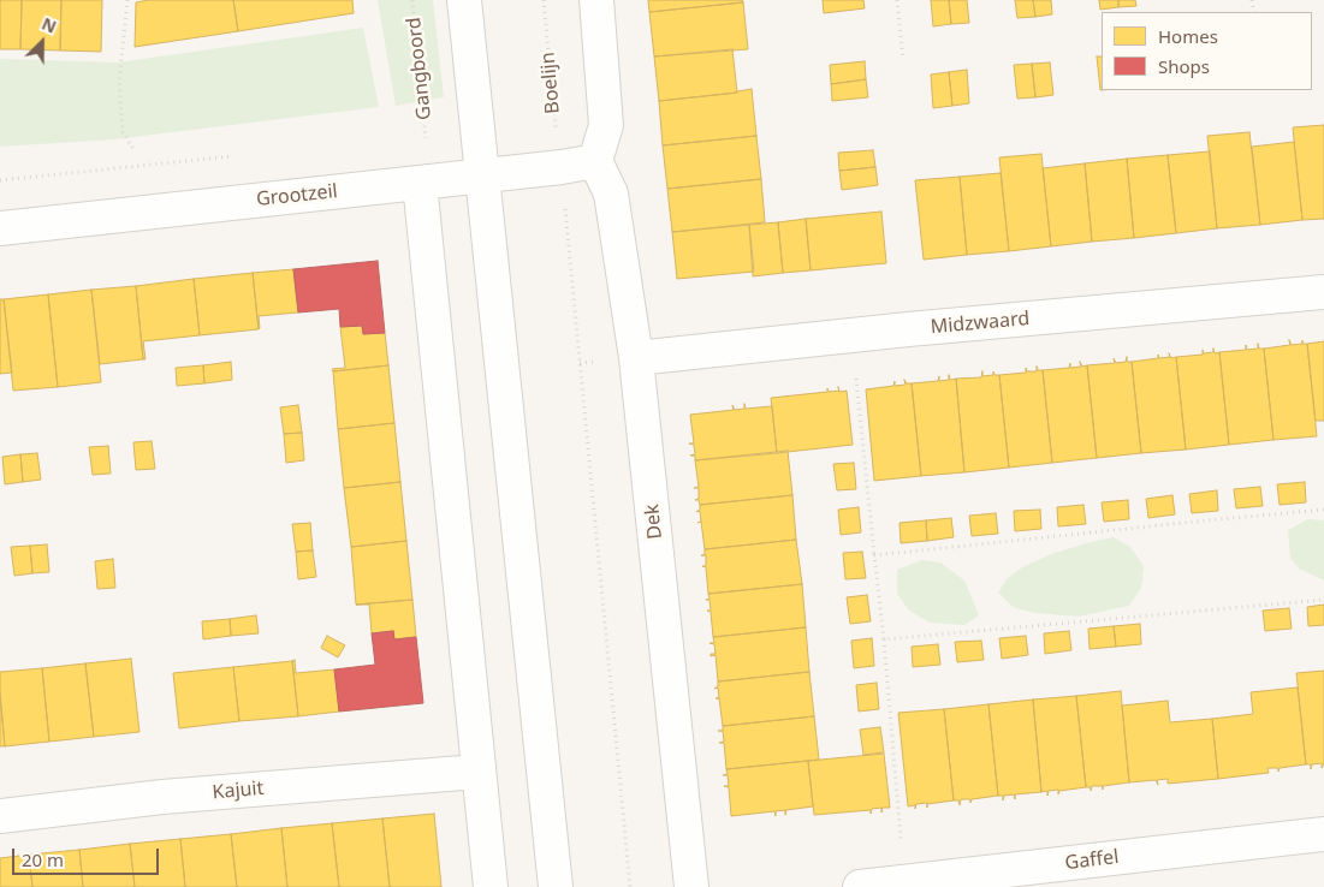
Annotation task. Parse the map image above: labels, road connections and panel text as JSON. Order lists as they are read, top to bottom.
{
  "streets": {
    "street": [
      "Grootzeil",
      "Midzwaard",
      "Dek",
      "Kajuit",
      "Gaffel"
    ],
    "path": ["Gangboord", "Boelijn"]
  },
  "crossings": [
    ["Boelijn", "Grootzeil"],
    ["Grootzeil", "Dek"],
    ["Midzwaard", "Dek"]
  ],
  "legend": ["Homes", "Shops"],
  "scale_bar": "20 m",
  "north": "top right"
}
